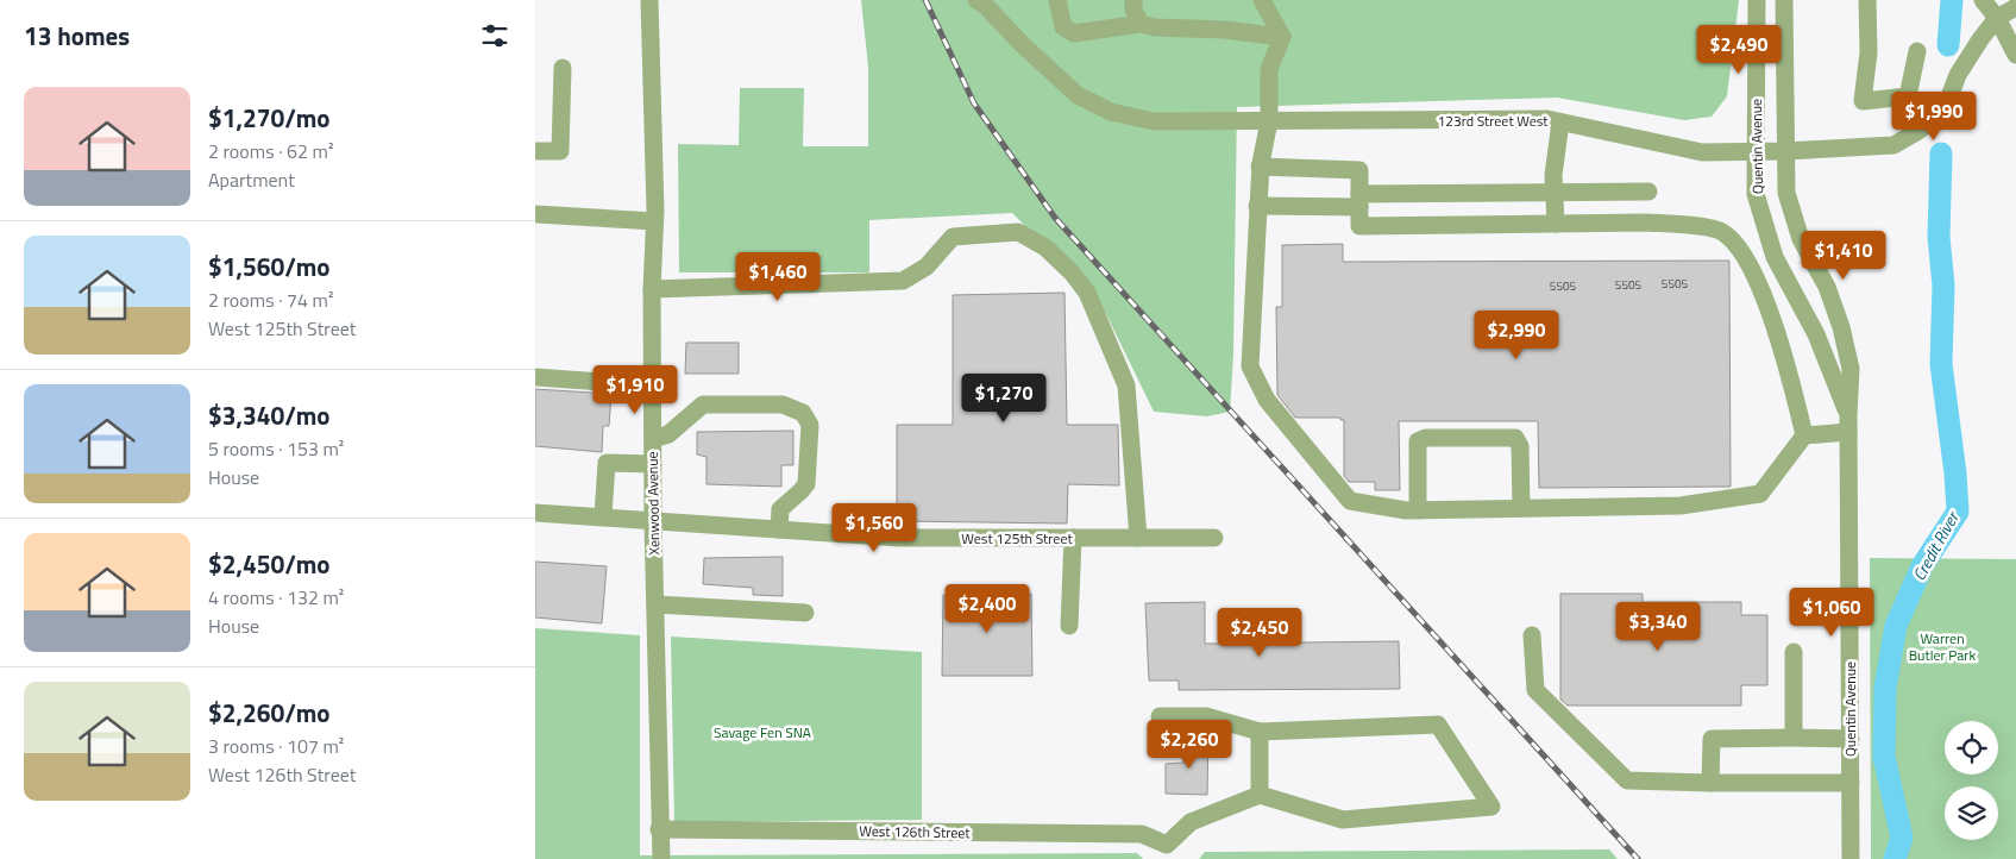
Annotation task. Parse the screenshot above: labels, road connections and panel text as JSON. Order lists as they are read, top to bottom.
{
  "streets": {
    "street": [
      "123rd Street West",
      "Quentin Avenue",
      "Xenwood Avenue",
      "West 125th Street",
      "West 126th Street"
    ]
  },
  "crossings": [
    ["123rd Street West", "Quentin Avenue"],
    ["Xenwood Avenue", "West 125th Street"],
    ["Xenwood Avenue", "West 126th Street"]
  ],
  "water": ["Credit River"],
  "parks": ["Warren Butler Park", "Savage Fen SNA"],
  "house_numbers": ["5505", "5505", "5505"],
  "page": {
    "heading": "13 homes",
    "price": [
      "$2,490",
      "$1,990",
      "$1,410",
      "$1,460",
      "$2,990",
      "$1,910",
      "$1,270",
      "$1,560",
      "$2,400",
      "$1,060",
      "$3,340",
      "$2,450",
      "$2,260"
    ],
    "list": [
      {
        "name": "$1,270/mo",
        "note": "2 rooms · 62 m² · Apartment"
      },
      {
        "name": "$1,560/mo",
        "note": "2 rooms · 74 m² · West 125th Street"
      },
      {
        "name": "$3,340/mo",
        "note": "5 rooms · 153 m² · House"
      },
      {
        "name": "$2,450/mo",
        "note": "4 rooms · 132 m² · House"
      },
      {
        "name": "$2,260/mo",
        "note": "3 rooms · 107 m² · West 126th Street"
      }
    ]
  }
}
